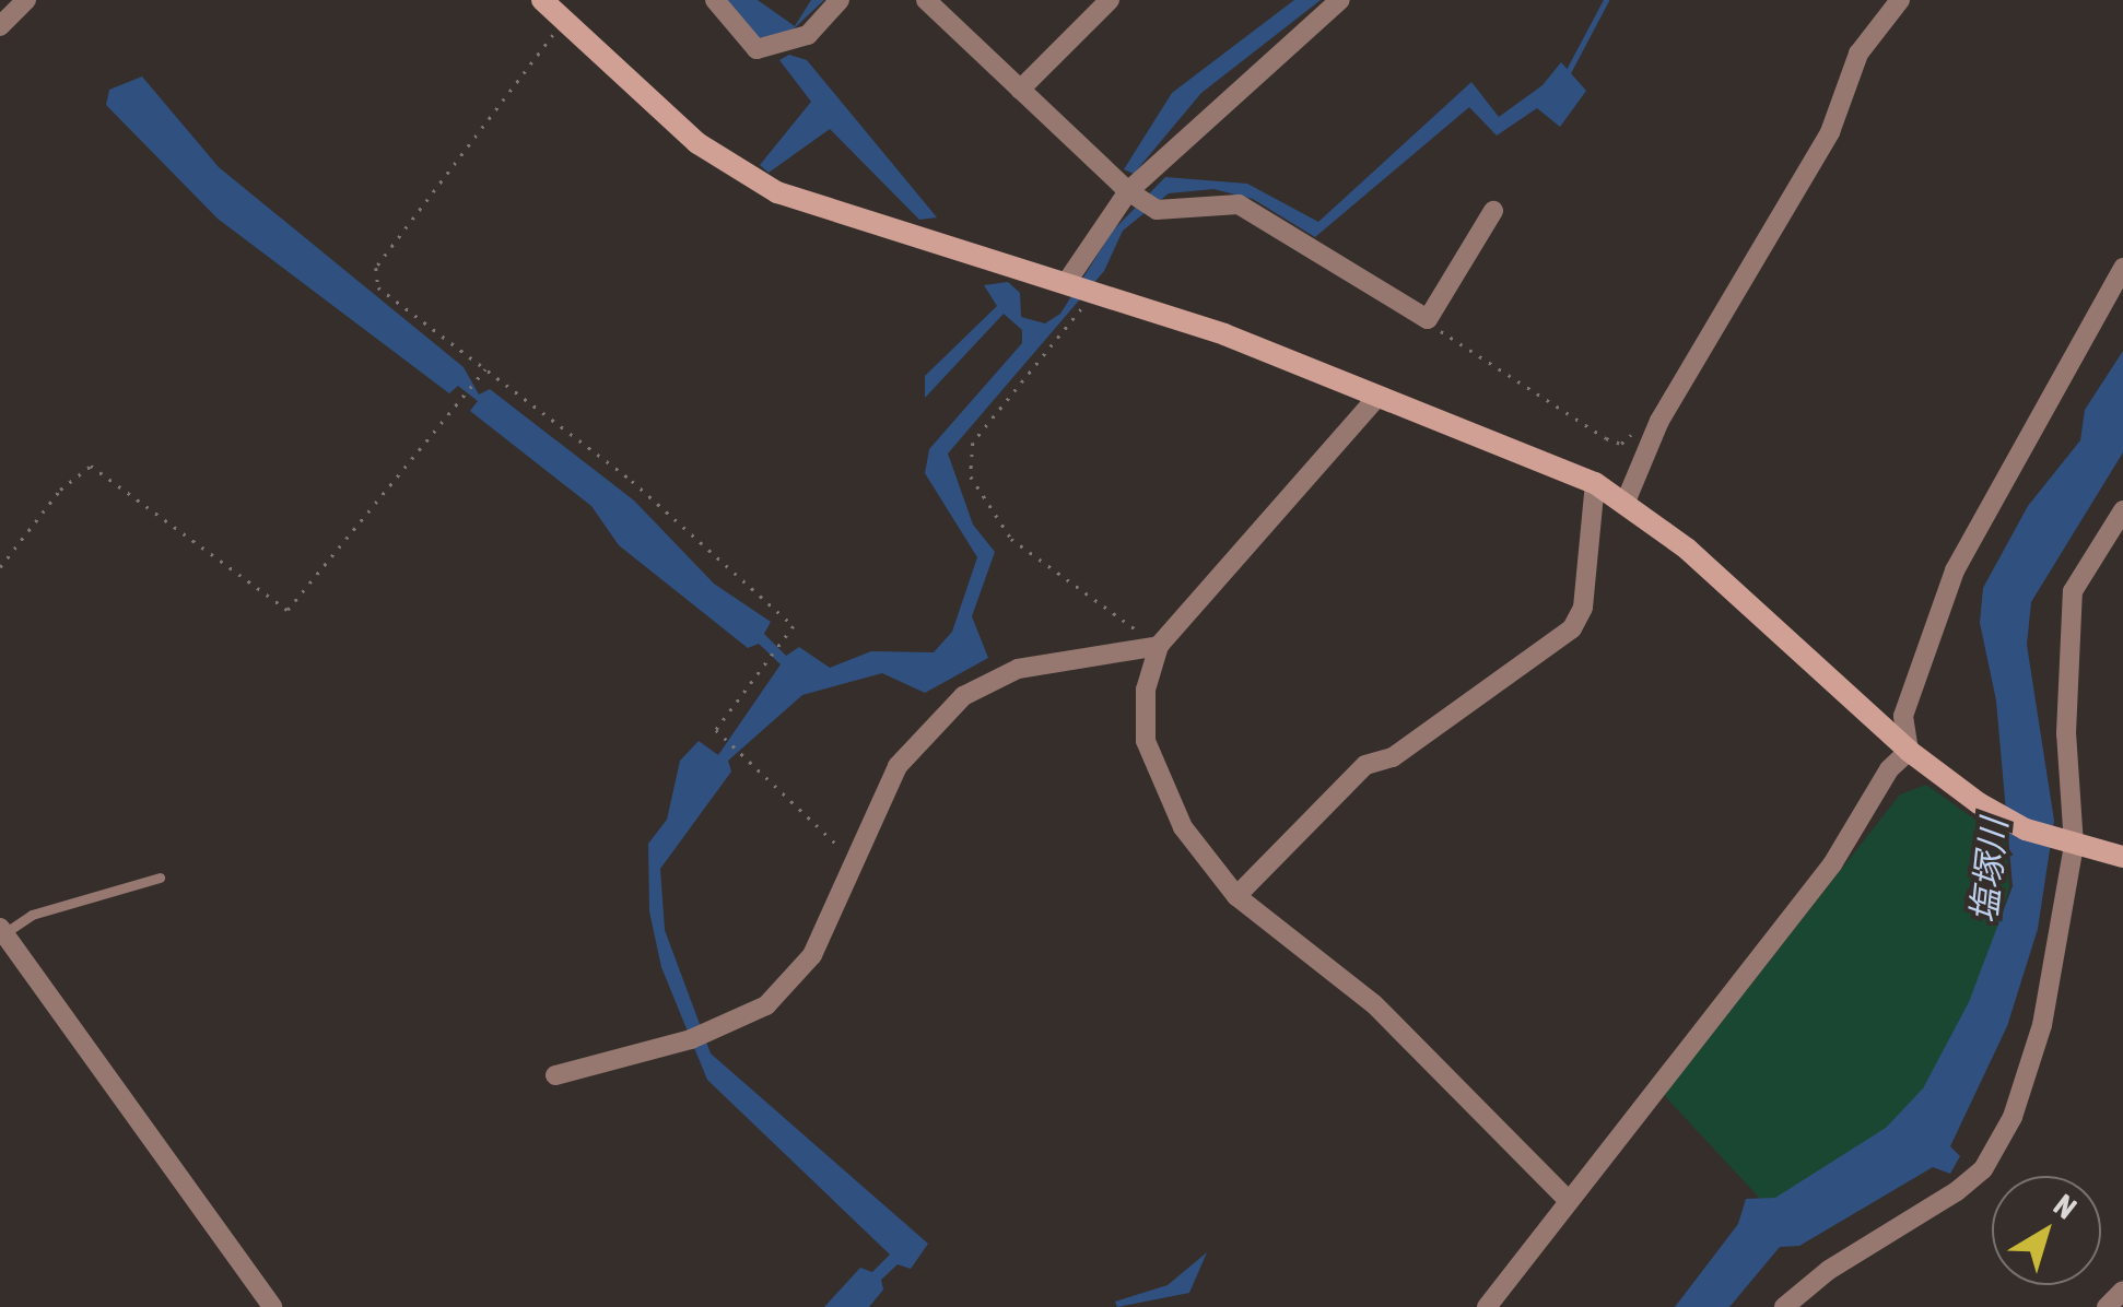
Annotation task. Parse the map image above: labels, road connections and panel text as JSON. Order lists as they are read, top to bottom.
{
  "water": ["塩塚川"],
  "north": "top right"
}
